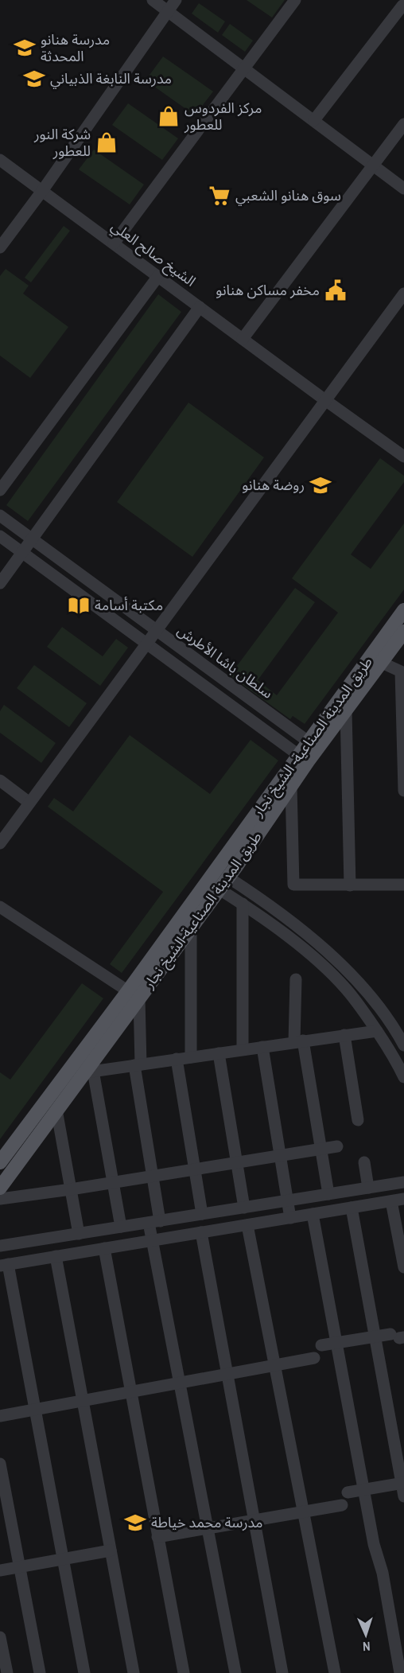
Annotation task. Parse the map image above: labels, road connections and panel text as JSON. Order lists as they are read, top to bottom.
{
  "streets": {
    "main road": ["طريق المدينة الصناعية- الشيخ نجار", "طريق المدينة الصناعية-الشيخ نجار"],
    "street": ["الشيخ صالح العلي", "سلطان باشا الأطرش"]
  },
  "crossings": [
    ["سلطان باشا الأطرش", "طريق المدينة الصناعية- الشيخ نجار"],
    ["طريق المدينة الصناعية- الشيخ نجار", "طريق المدينة الصناعية-الشيخ نجار"]
  ],
  "places": {
    "school or university": [
      "مدرسة هنانو المحدثة",
      "مدرسة النابغة الذبياني",
      "روضة هنانو",
      "مدرسة محمد خياطة"
    ],
    "shop": ["مركز الفردوس للعطور", "شركة النور للعطور"],
    "supermarket": ["سوق هنانو الشعبي"],
    "public building": ["مخفر مساكن هنانو"],
    "library": ["مكتبة أسامة"]
  },
  "north": "bottom"
}
